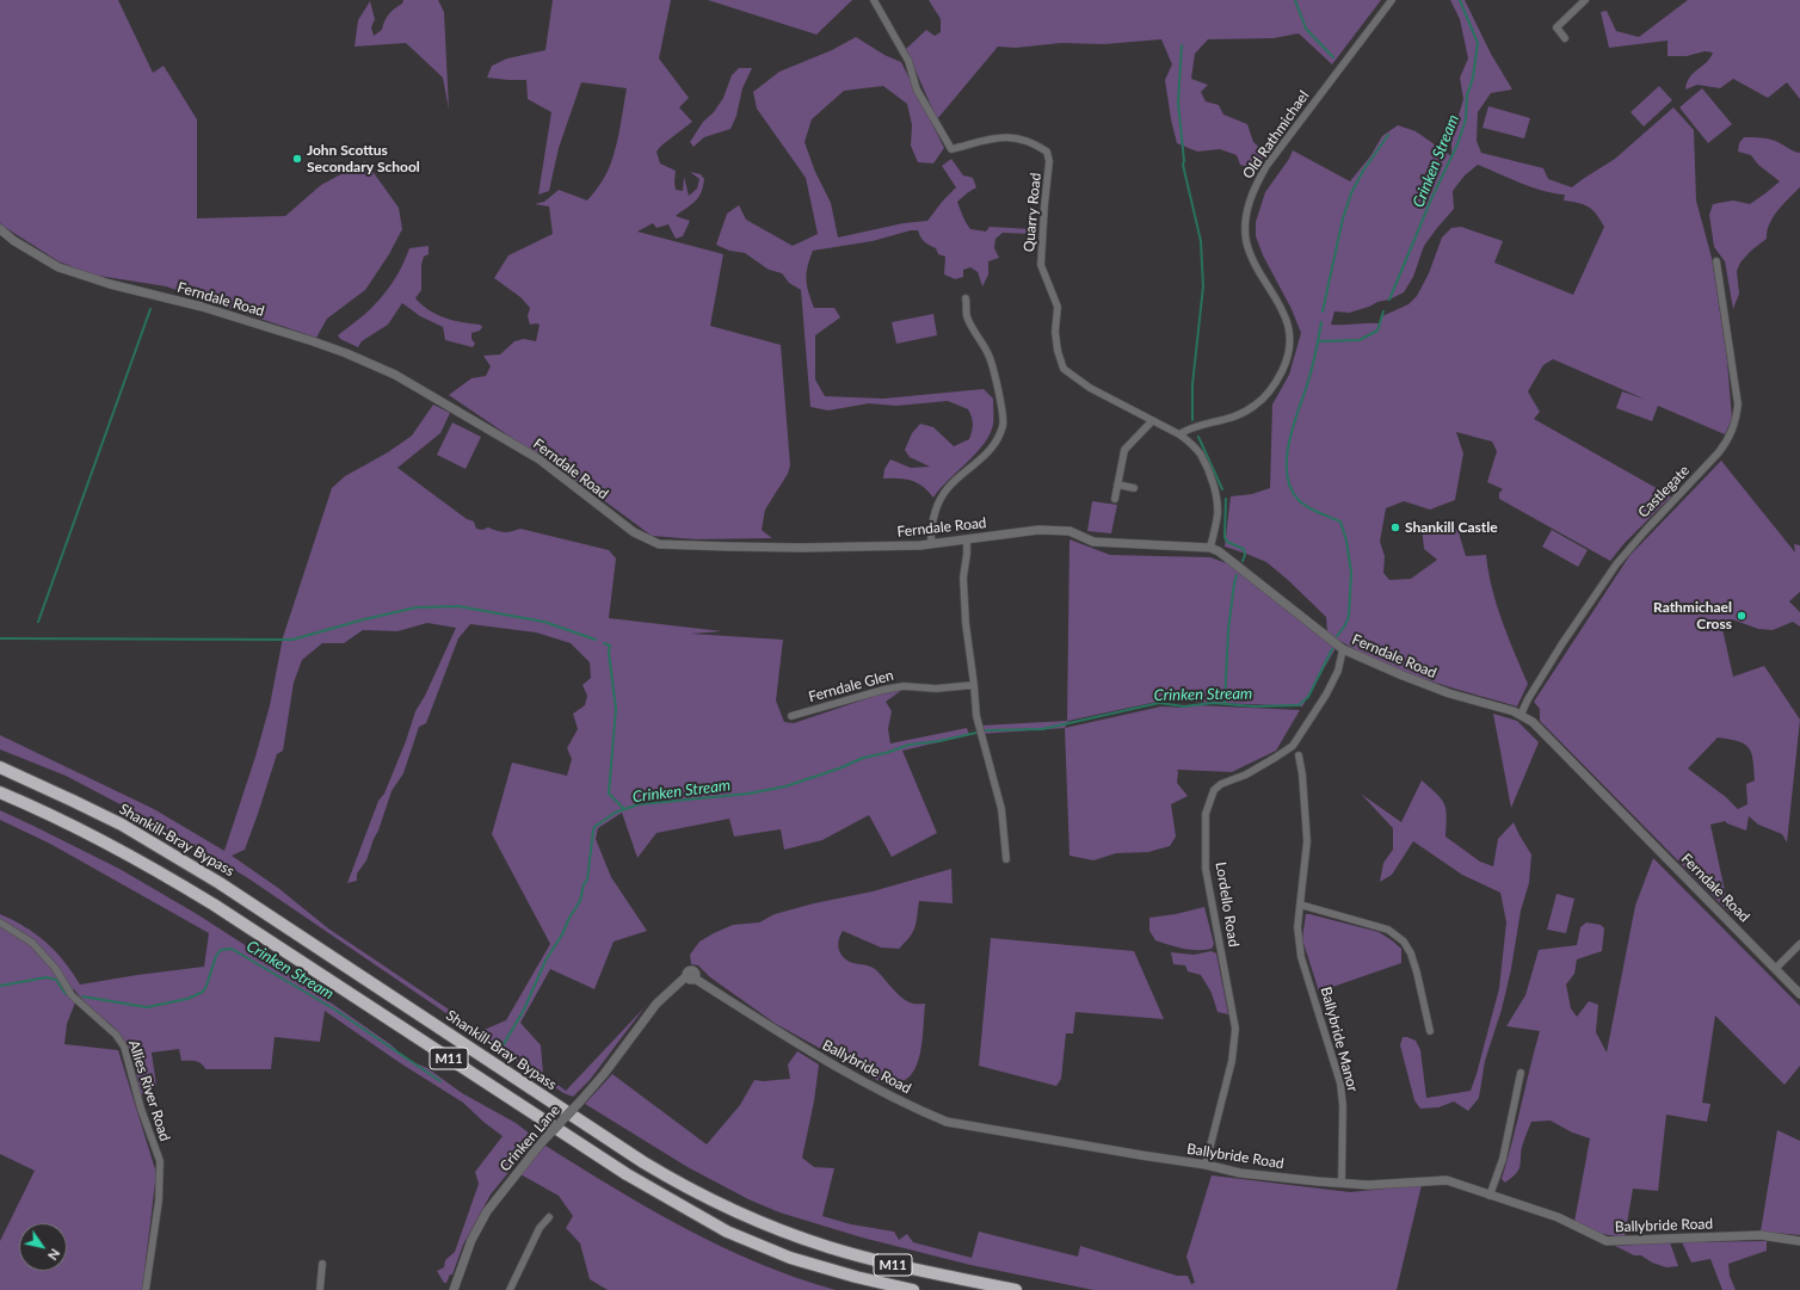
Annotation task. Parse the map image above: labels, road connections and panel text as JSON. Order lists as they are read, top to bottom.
{
  "streets": {
    "highway": ["Shankill-Bray Bypass", "M11"],
    "street": [
      "Old Rathmichael",
      "Quarry Road",
      "Ferndale Road",
      "Castlegate",
      "Ferndale Glen",
      "Lordello Road",
      "Ballybride Manor",
      "Ballybride Road",
      "Allies River Road",
      "Crinken Lane"
    ]
  },
  "crossings": [
    ["Old Rathmichael", "Quarry Road"],
    ["Quarry Road", "Ferndale Road"],
    ["Ferndale Road", "Castlegate"],
    ["Ferndale Road", "Lordello Road"],
    ["Lordello Road", "Ballybride Road"],
    ["Ballybride Manor", "Ballybride Road"],
    ["Ballybride Road", "Crinken Lane"]
  ],
  "water": ["Crinken Stream"],
  "places": ["John Scottus Secondary School", "Shankill Castle", "Rathmichael Cross"],
  "north": "bottom right"
}
